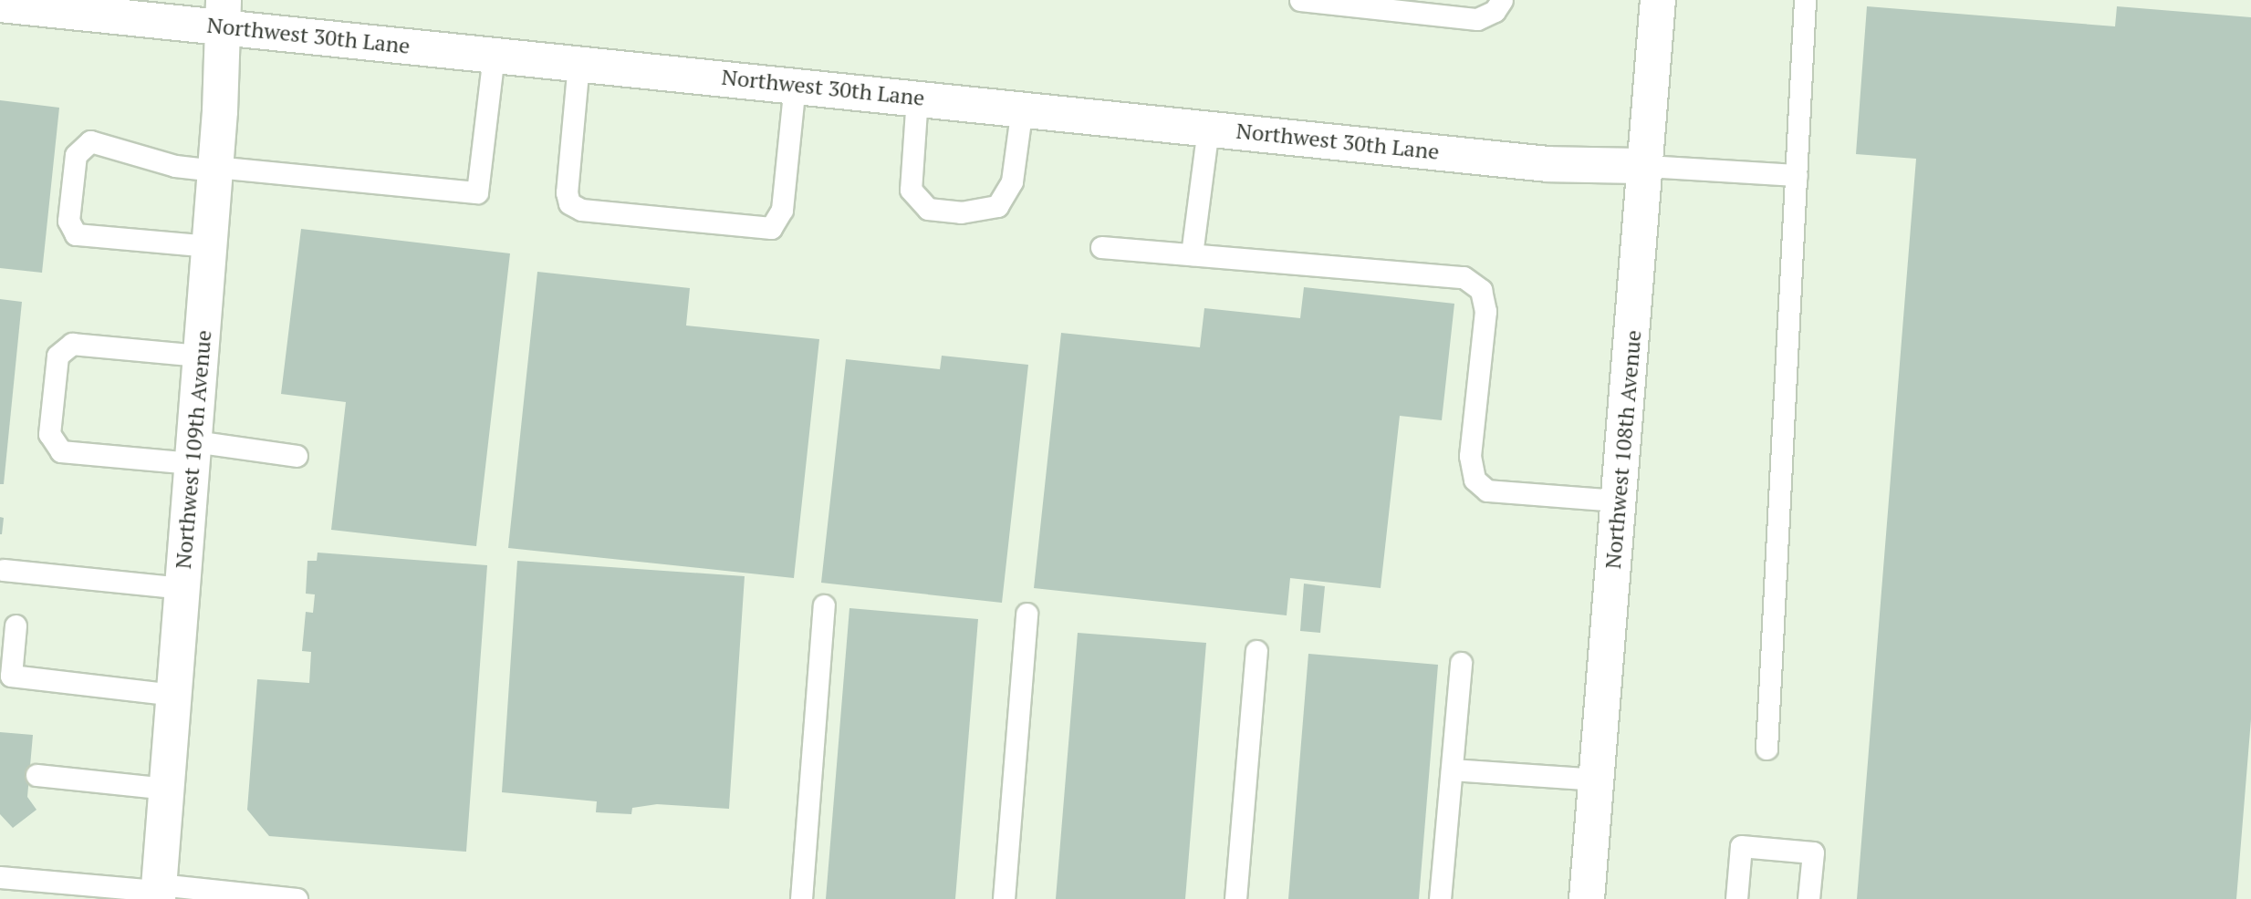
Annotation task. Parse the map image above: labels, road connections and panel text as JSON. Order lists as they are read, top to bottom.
{
  "streets": {
    "street": ["Northwest 30th Lane", "Northwest 109th Avenue", "Northwest 108th Avenue"]
  },
  "crossings": [
    ["Northwest 30th Lane", "Northwest 109th Avenue"],
    ["Northwest 30th Lane", "Northwest 108th Avenue"]
  ]
}
